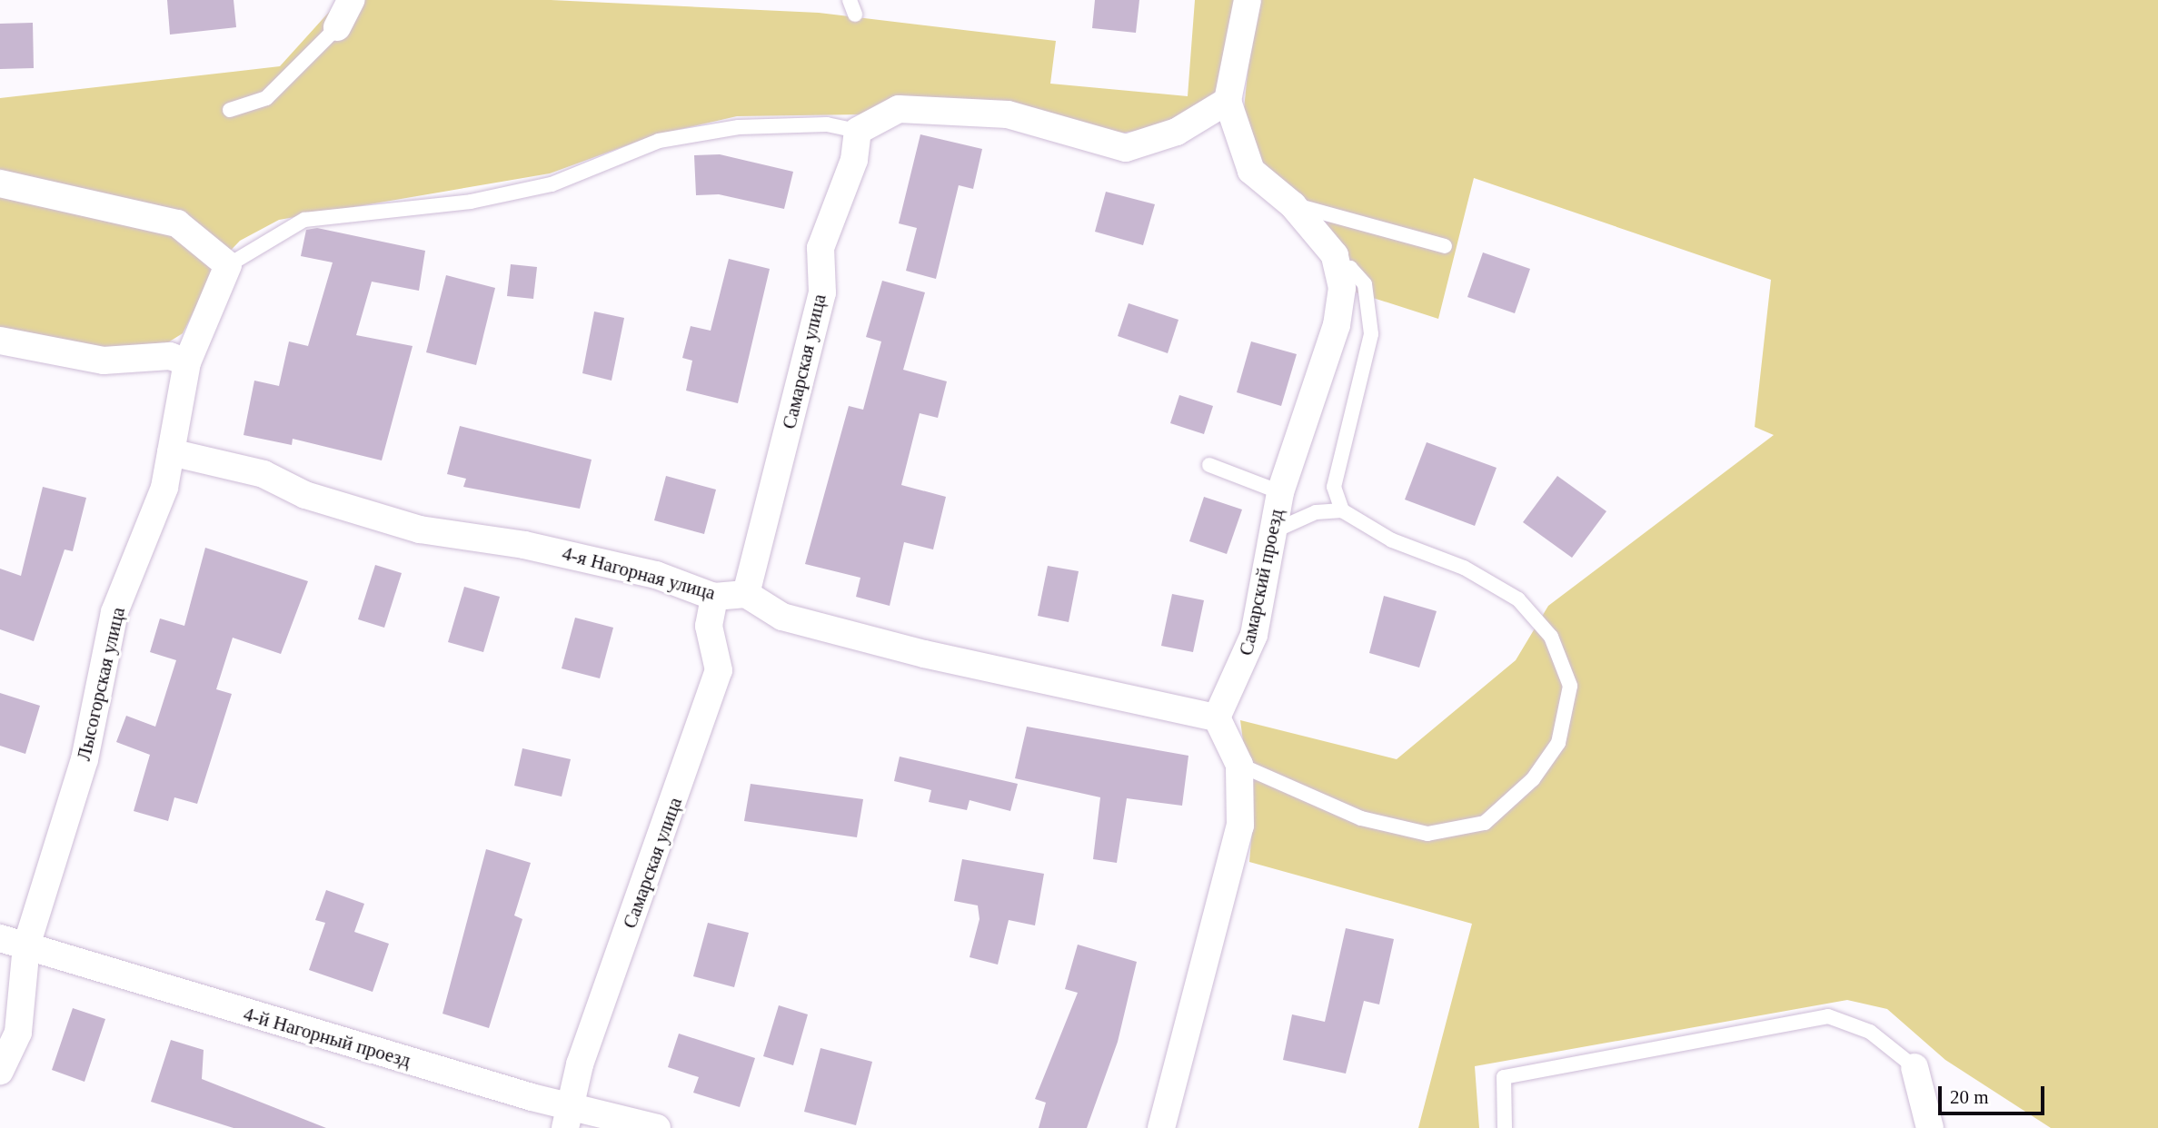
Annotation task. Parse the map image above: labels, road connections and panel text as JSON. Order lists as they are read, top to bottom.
{
  "streets": {
    "street": [
      "Самарская улица",
      "4-я Нагорная улица",
      "Самарский проезд",
      "Лысогорская улица",
      "4-й Нагорный проезд"
    ]
  },
  "crossings": [
    ["Самарская улица", "4-я Нагорная улица"],
    ["Самарская улица", "4-й Нагорный проезд"],
    ["4-я Нагорная улица", "Лысогорская улица"],
    ["Лысогорская улица", "4-й Нагорный проезд"]
  ],
  "scale_bar": "20 m"
}
